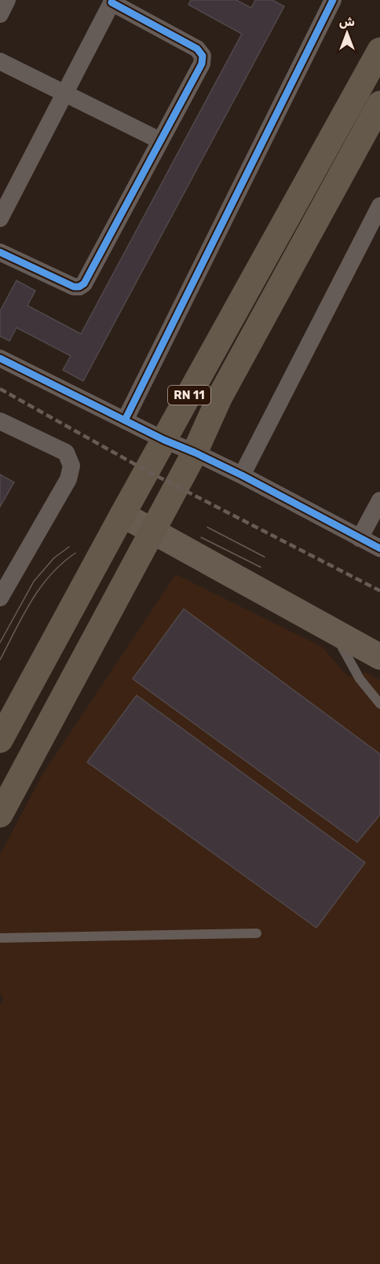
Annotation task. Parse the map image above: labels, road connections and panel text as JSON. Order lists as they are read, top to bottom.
{
  "streets": {
    "highway": ["RN 11"]
  },
  "north": "top"
}
